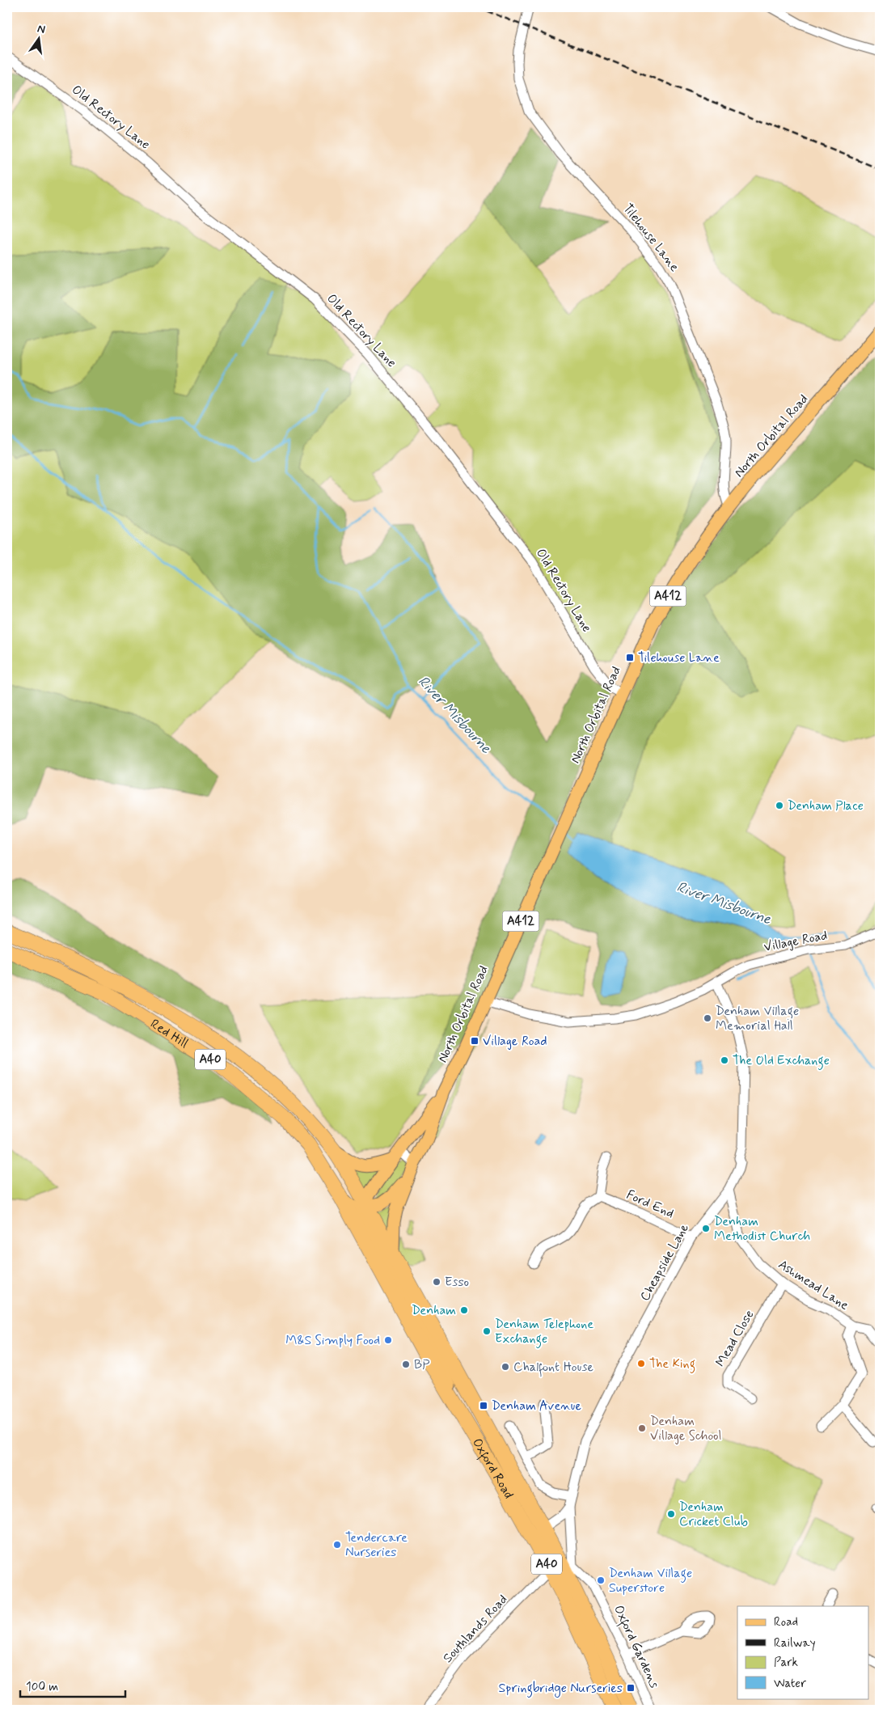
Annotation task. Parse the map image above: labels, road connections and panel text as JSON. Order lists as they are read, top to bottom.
{
  "streets": {
    "highway": ["Red Hill", "A40", "Oxford Road"],
    "main road": ["North Orbital Road", "A412"],
    "street": [
      "Old Rectory Lane",
      "Tilehouse Lane",
      "Village Road",
      "Ford End",
      "Cheapside Lane",
      "Ashmead Lane",
      "Mead Close",
      "Southlands Road",
      "Oxford Gardens"
    ]
  },
  "crossings": [
    ["Old Rectory Lane", "North Orbital Road"],
    ["Tilehouse Lane", "North Orbital Road"],
    ["North Orbital Road", "Village Road"],
    ["North Orbital Road", "Red Hill"],
    ["North Orbital Road", "A40"],
    ["North Orbital Road", "Oxford Road"],
    ["Village Road", "Cheapside Lane"],
    ["Red Hill", "A40"],
    ["Red Hill", "Oxford Road"],
    ["A40", "Oxford Road"],
    ["Ford End", "Cheapside Lane"],
    ["Cheapside Lane", "Ashmead Lane"],
    ["Cheapside Lane", "Oxford Gardens"],
    ["Ashmead Lane", "Mead Close"],
    ["Oxford Road", "Southlands Road"]
  ],
  "water": ["River Misbourne"],
  "places": {
    "transit": [
      "Tilehouse Lane",
      "Village Road",
      "Denham Avenue",
      "Springbridge Nurseries"
    ],
    "other": [
      "Denham Place",
      "Denham Village Memorial Hall",
      "The Old Exchange",
      "Denham Methodist Church",
      "Esso",
      "Denham",
      "Denham Telephone Exchange",
      "M&S Simply Food",
      "The King",
      "BP",
      "Chalfont House",
      "Denham Village School",
      "Denham Cricket Club",
      "Tendercare Nurseries",
      "Denham Village Superstore"
    ]
  },
  "legend": [
    "Road",
    "Railway",
    "Park",
    "Water"
  ],
  "scale_bar": "100 m",
  "north": "top"
}
